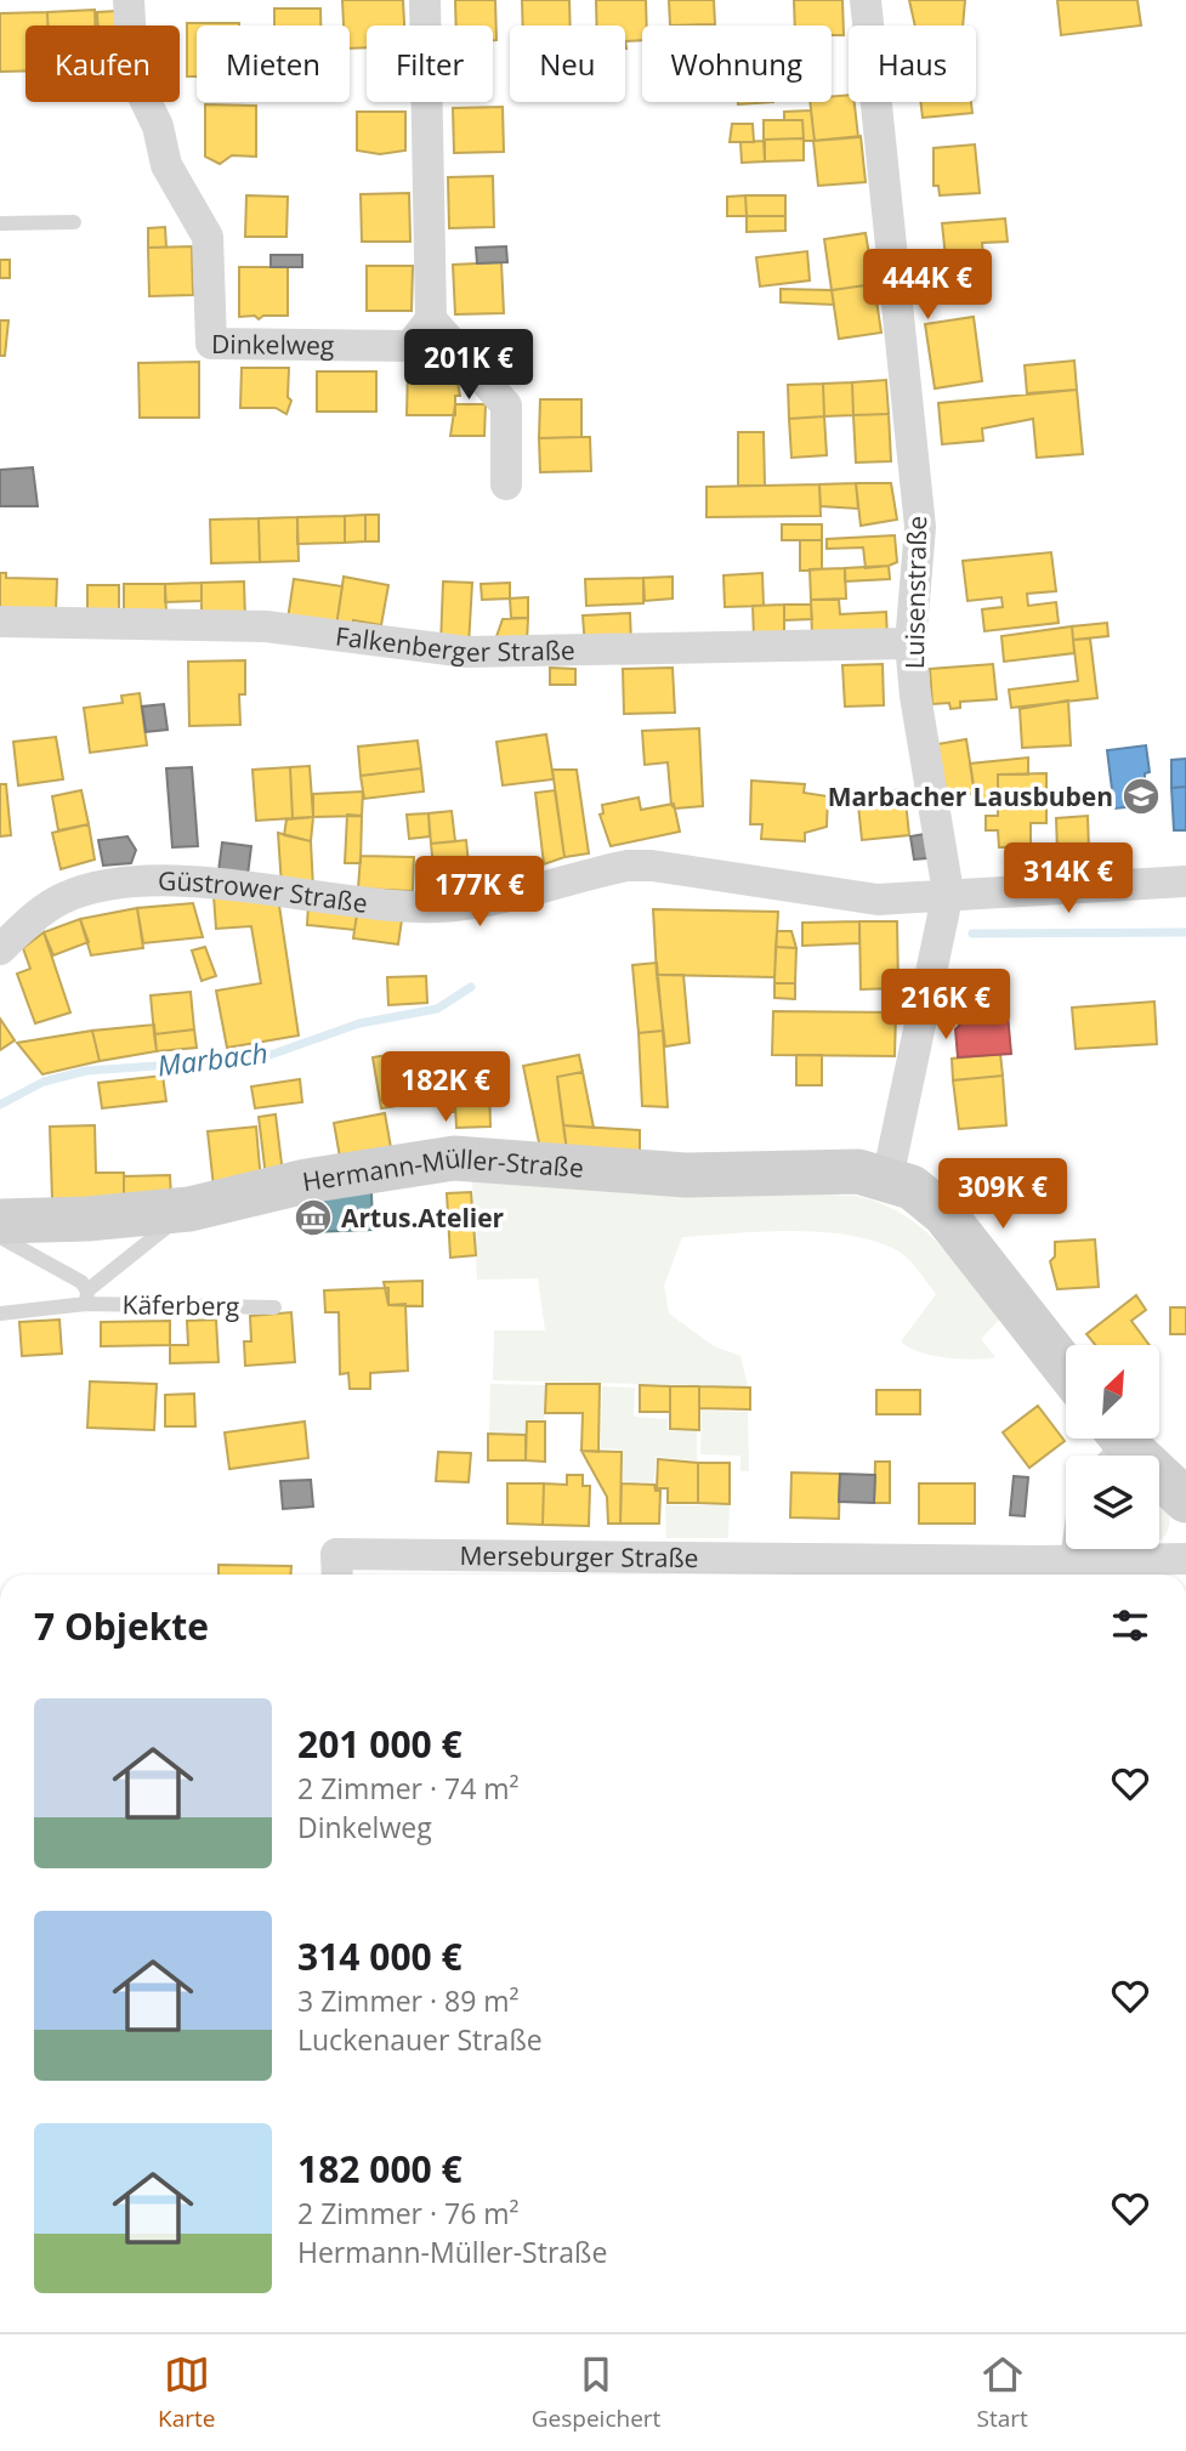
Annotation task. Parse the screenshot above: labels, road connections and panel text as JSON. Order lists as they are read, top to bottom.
{
  "streets": {
    "street": [
      "Dinkelweg",
      "Luisenstraße",
      "Falkenberger Straße",
      "Güstrower Straße",
      "Hermann-Müller-Straße",
      "Merseburger Straße"
    ],
    "lane": ["Käferberg"]
  },
  "crossings": [
    ["Luisenstraße", "Falkenberger Straße"],
    ["Luisenstraße", "Güstrower Straße"],
    ["Luisenstraße", "Hermann-Müller-Straße"],
    ["Hermann-Müller-Straße", "Käferberg"]
  ],
  "water": ["Marbach"],
  "places": {
    "school or university": ["Marbacher Lausbuben"],
    "museum": ["Artus.Atelier"]
  },
  "north": "top right",
  "page": {
    "chip": [
      "Kaufen",
      "Mieten",
      "Filter",
      "Neu",
      "Wohnung",
      "Haus"
    ],
    "price": [
      "444K €",
      "201K €",
      "314K €",
      "177K €",
      "216K €",
      "182K €",
      "309K €"
    ],
    "heading": "7 Objekte",
    "list": [
      {
        "name": "201 000 €",
        "note": "2 Zimmer · 74 m² · Dinkelweg"
      },
      {
        "name": "314 000 €",
        "note": "3 Zimmer · 89 m² · Luckenauer Straße"
      },
      {
        "name": "182 000 €",
        "note": "2 Zimmer · 76 m² · Hermann-Müller-Straße"
      }
    ],
    "tabs": ["Karte", "Gespeichert", "Start"]
  }
}
